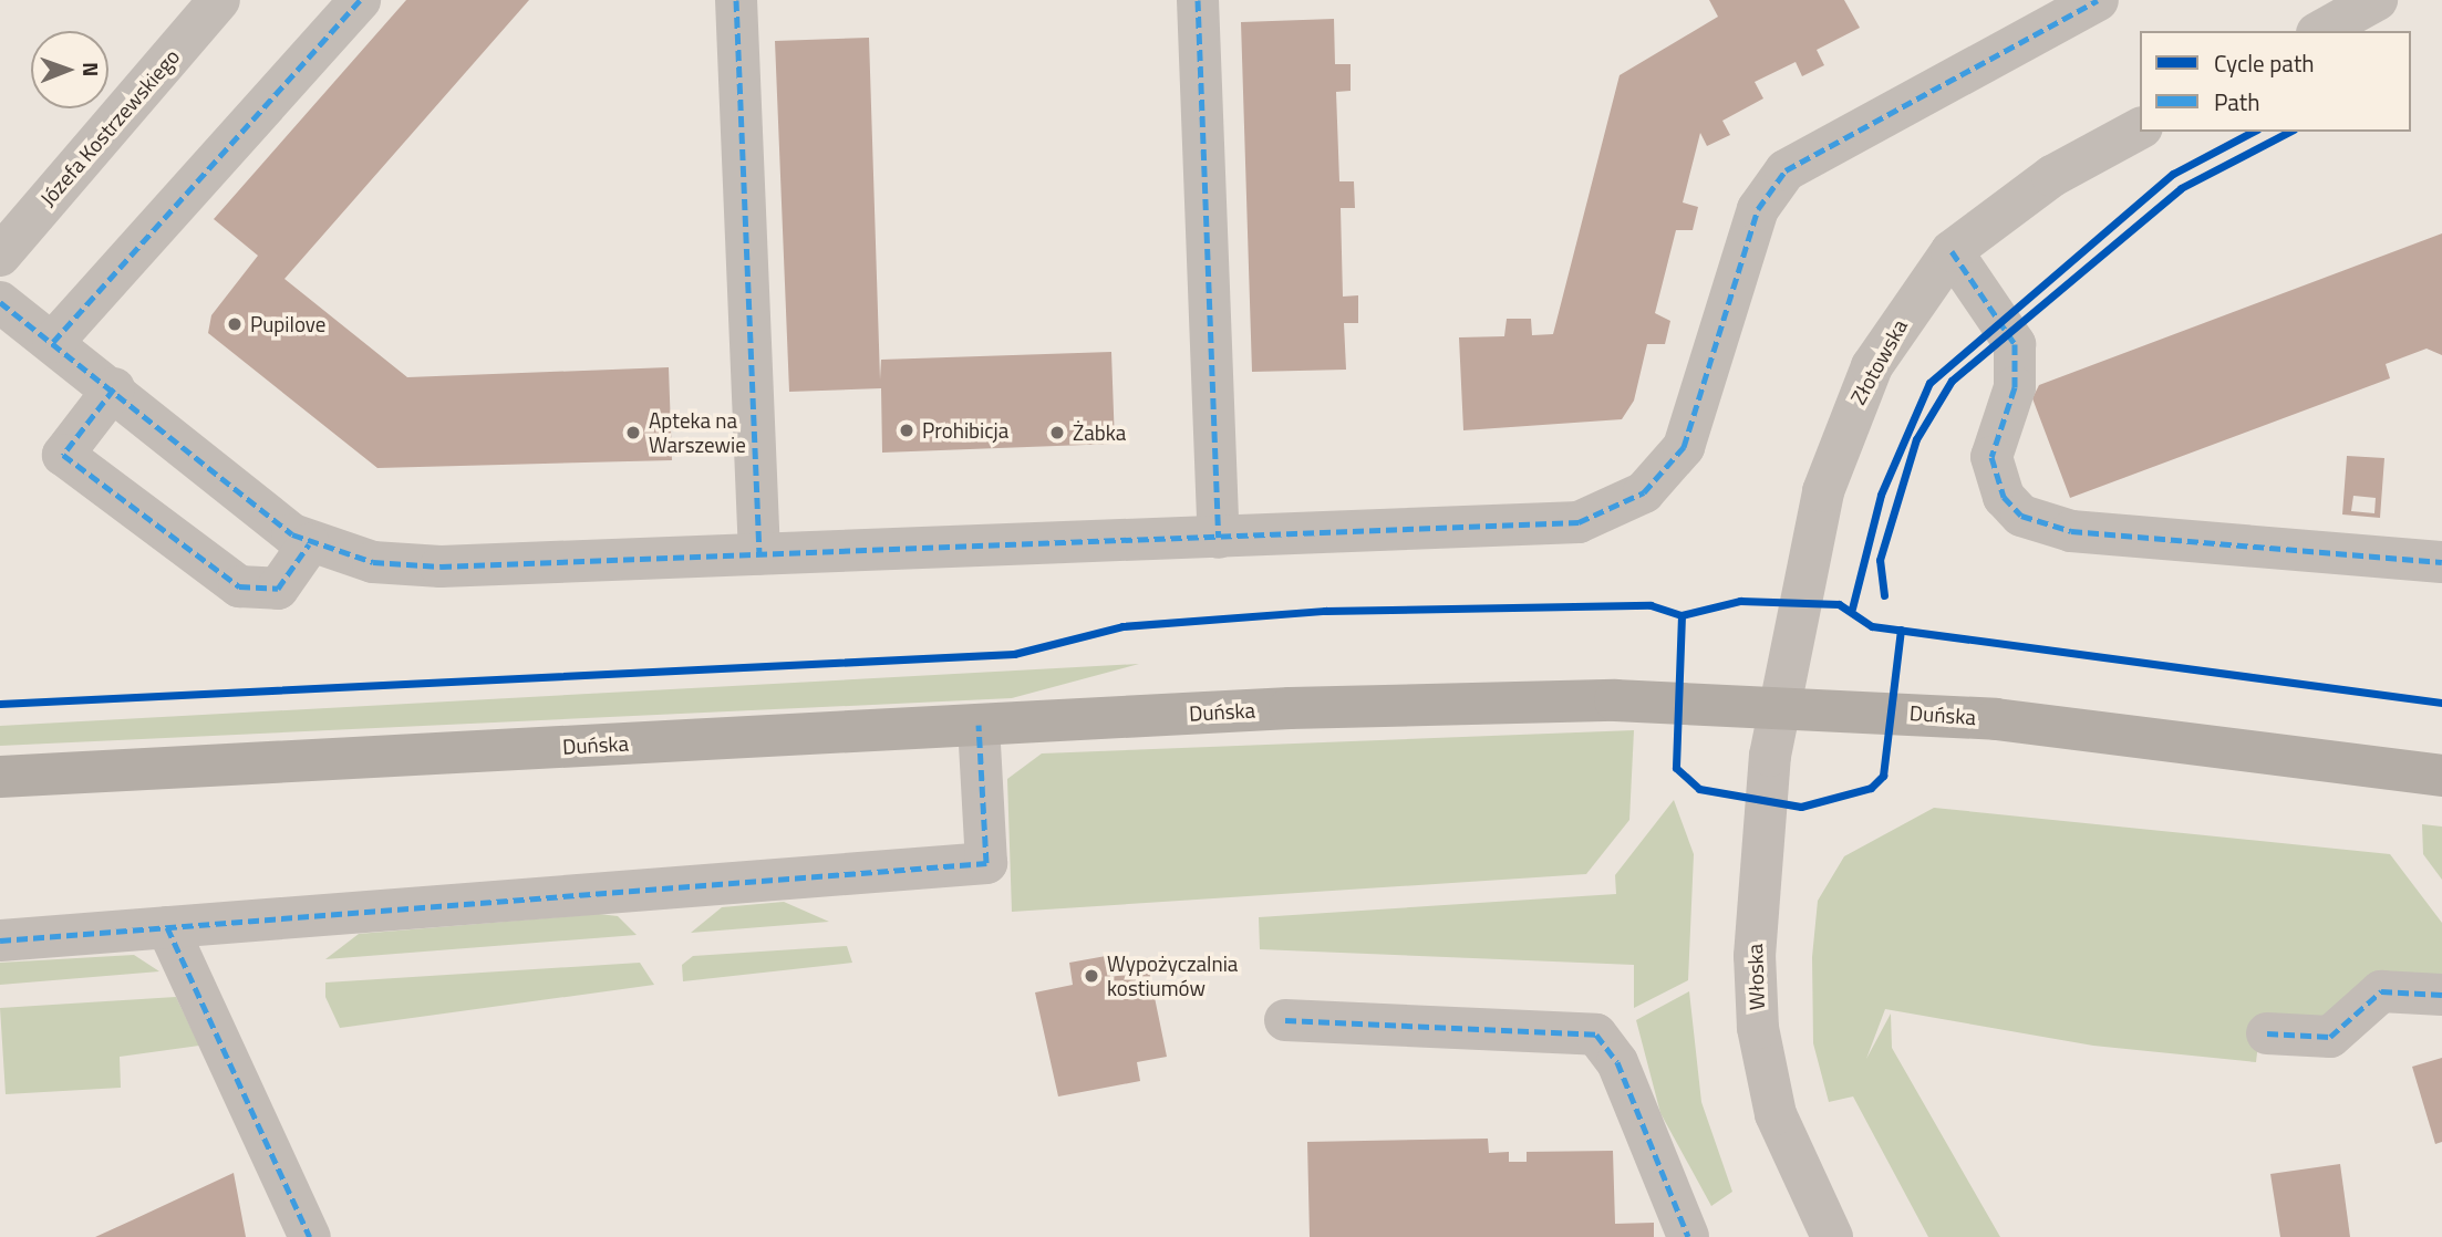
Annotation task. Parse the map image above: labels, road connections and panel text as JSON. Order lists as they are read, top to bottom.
{
  "streets": {
    "street": [
      "Józefa Kostrzewskiego",
      "Złotowska",
      "Duńska",
      "Włoska"
    ]
  },
  "crossings": [
    ["Złotowska", "Duńska"],
    ["Złotowska", "Włoska"],
    ["Duńska", "Włoska"]
  ],
  "places": [
    "Pupilove",
    "Prohibicja",
    "Apteka na Warszewie",
    "Żabka",
    "Wypożyczalnia kostiumów"
  ],
  "legend": ["Cycle path", "Path"],
  "north": "right"
}
